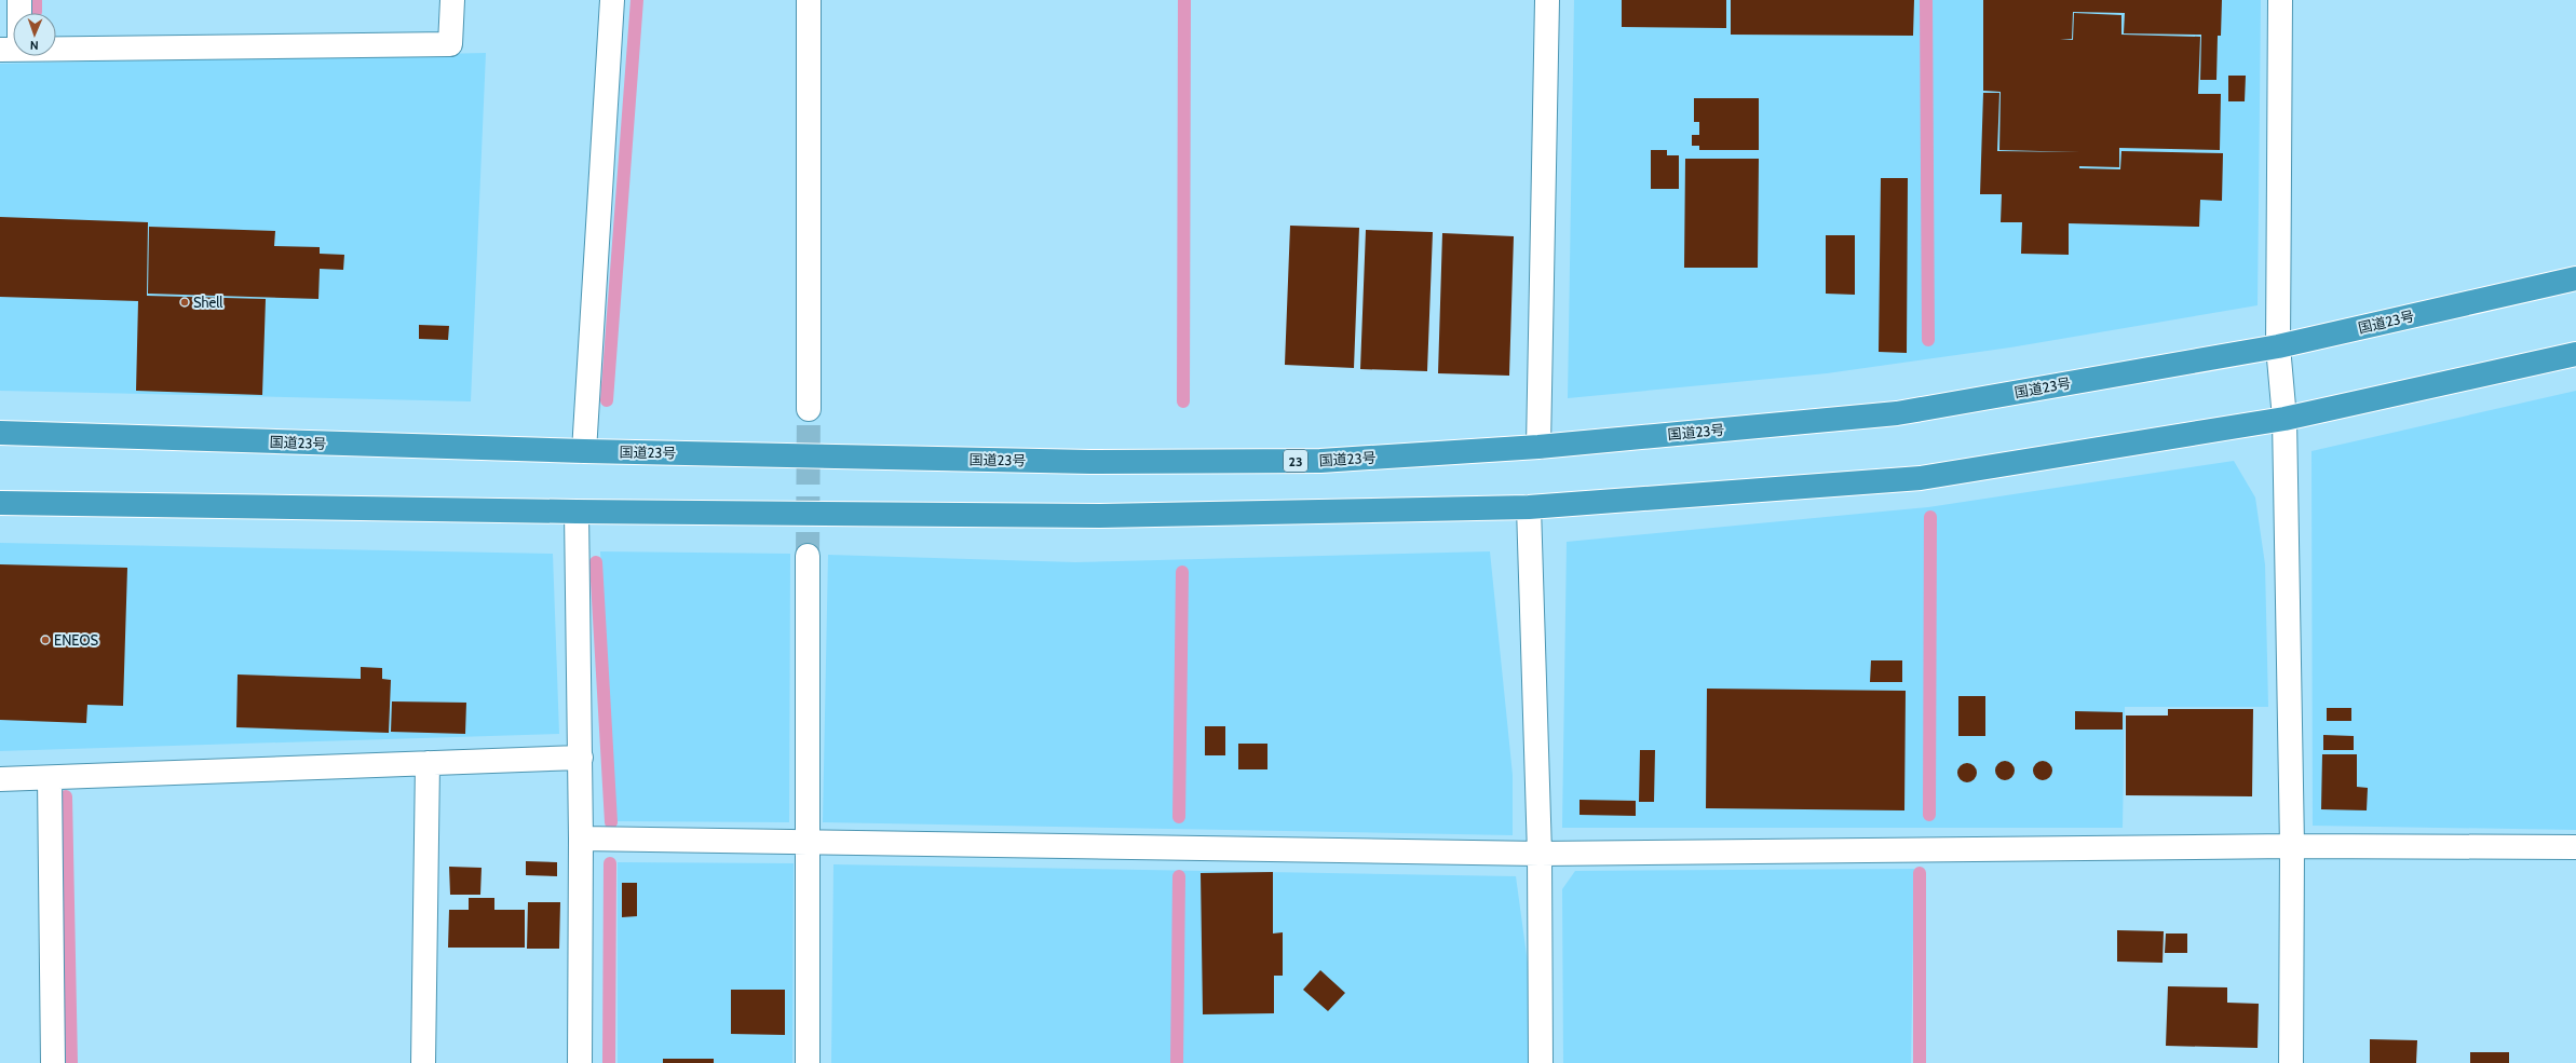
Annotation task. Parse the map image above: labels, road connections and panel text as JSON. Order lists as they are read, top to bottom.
{
  "streets": {
    "highway": ["国道23号", "23"]
  },
  "places": ["Shell", "ENEOS"],
  "north": "bottom"
}
